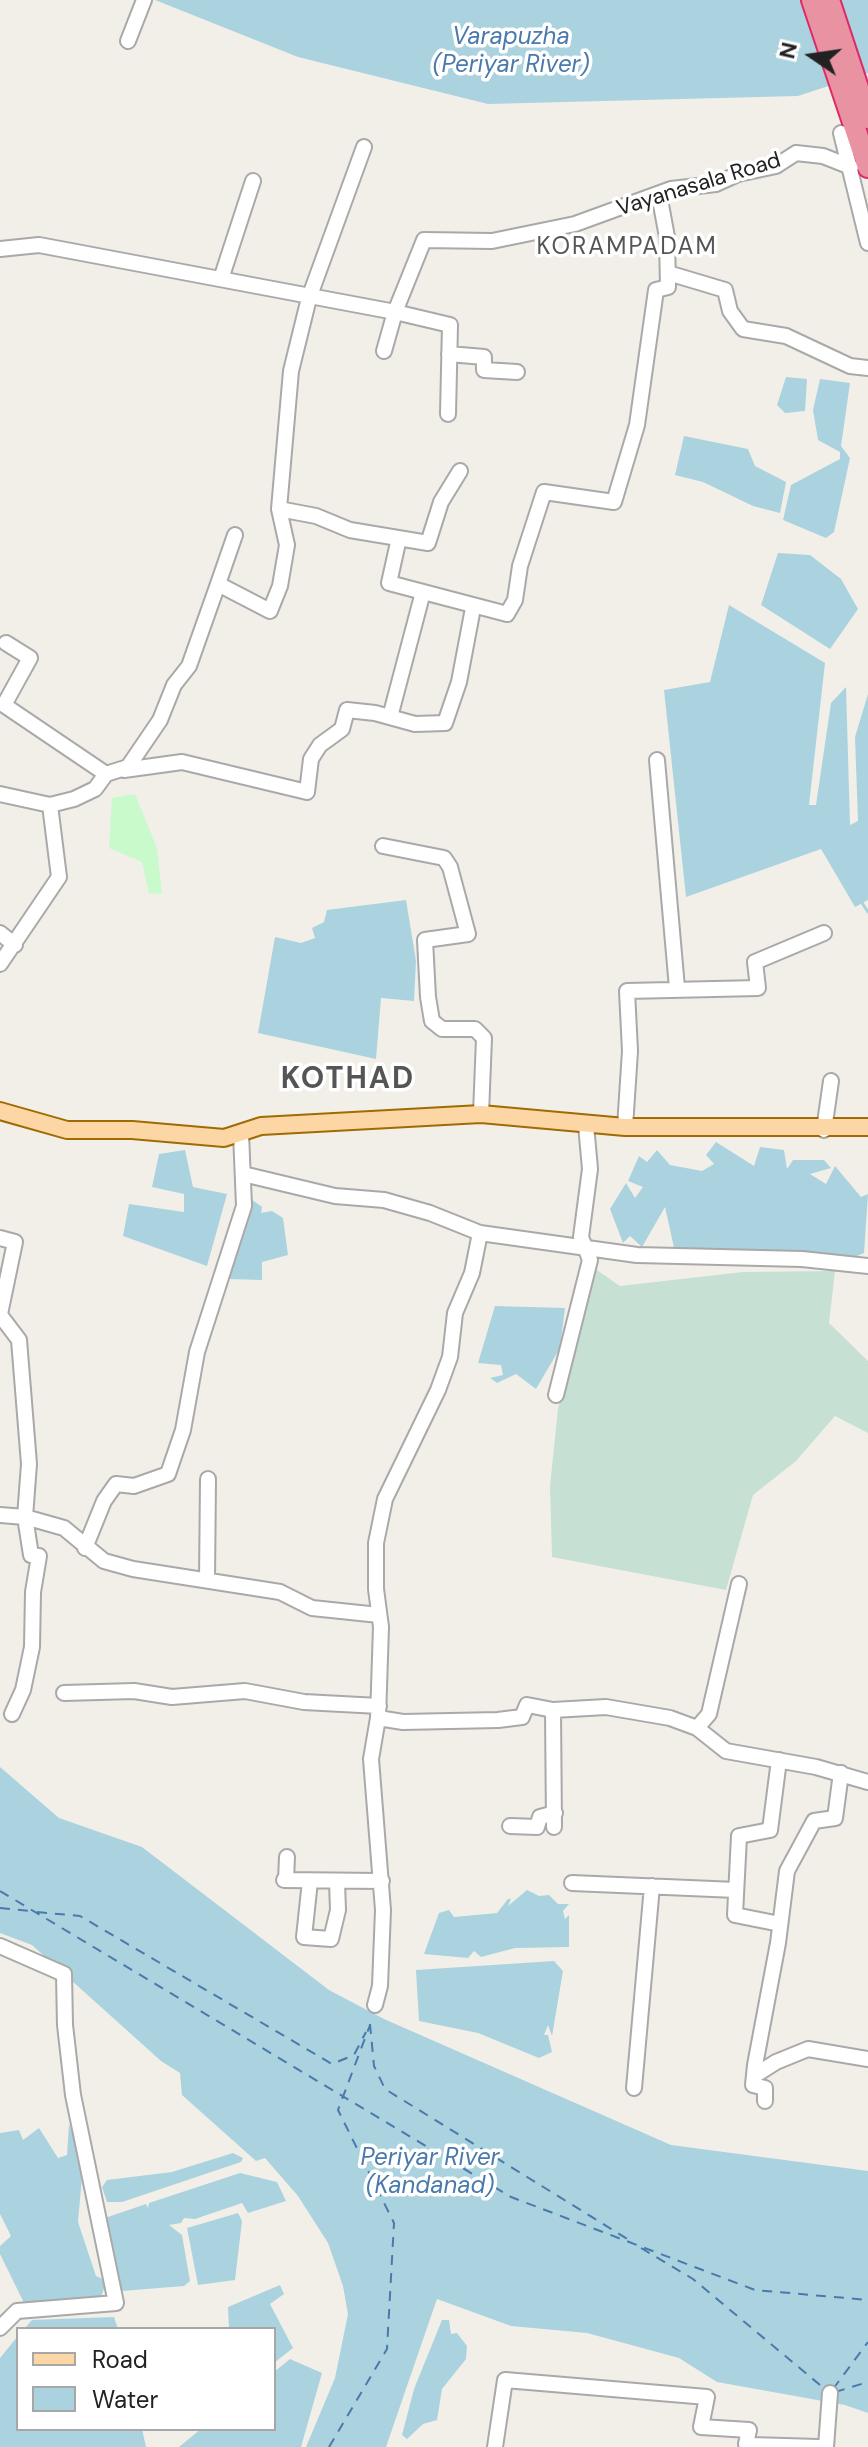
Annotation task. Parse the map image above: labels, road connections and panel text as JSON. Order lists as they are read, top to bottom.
{
  "streets": {
    "street": ["Vayanasala Road"]
  },
  "districts": ["KORAMPADAM", "KOTHAD"],
  "water": ["Varapuzha (Periyar River)", "Periyar River (Kandanad)"],
  "legend": ["Road", "Water"],
  "north": "left"
}
